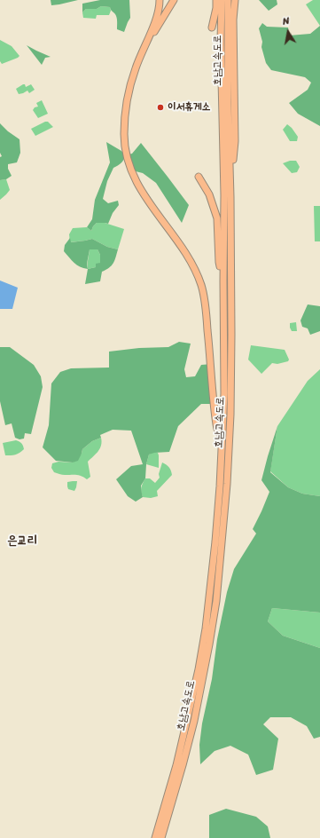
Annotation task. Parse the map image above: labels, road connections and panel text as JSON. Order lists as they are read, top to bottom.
{
  "streets": {
    "highway": ["호남고속도로"]
  },
  "districts": ["은교리"],
  "places": ["이서휴게소"],
  "north": "top"
}
